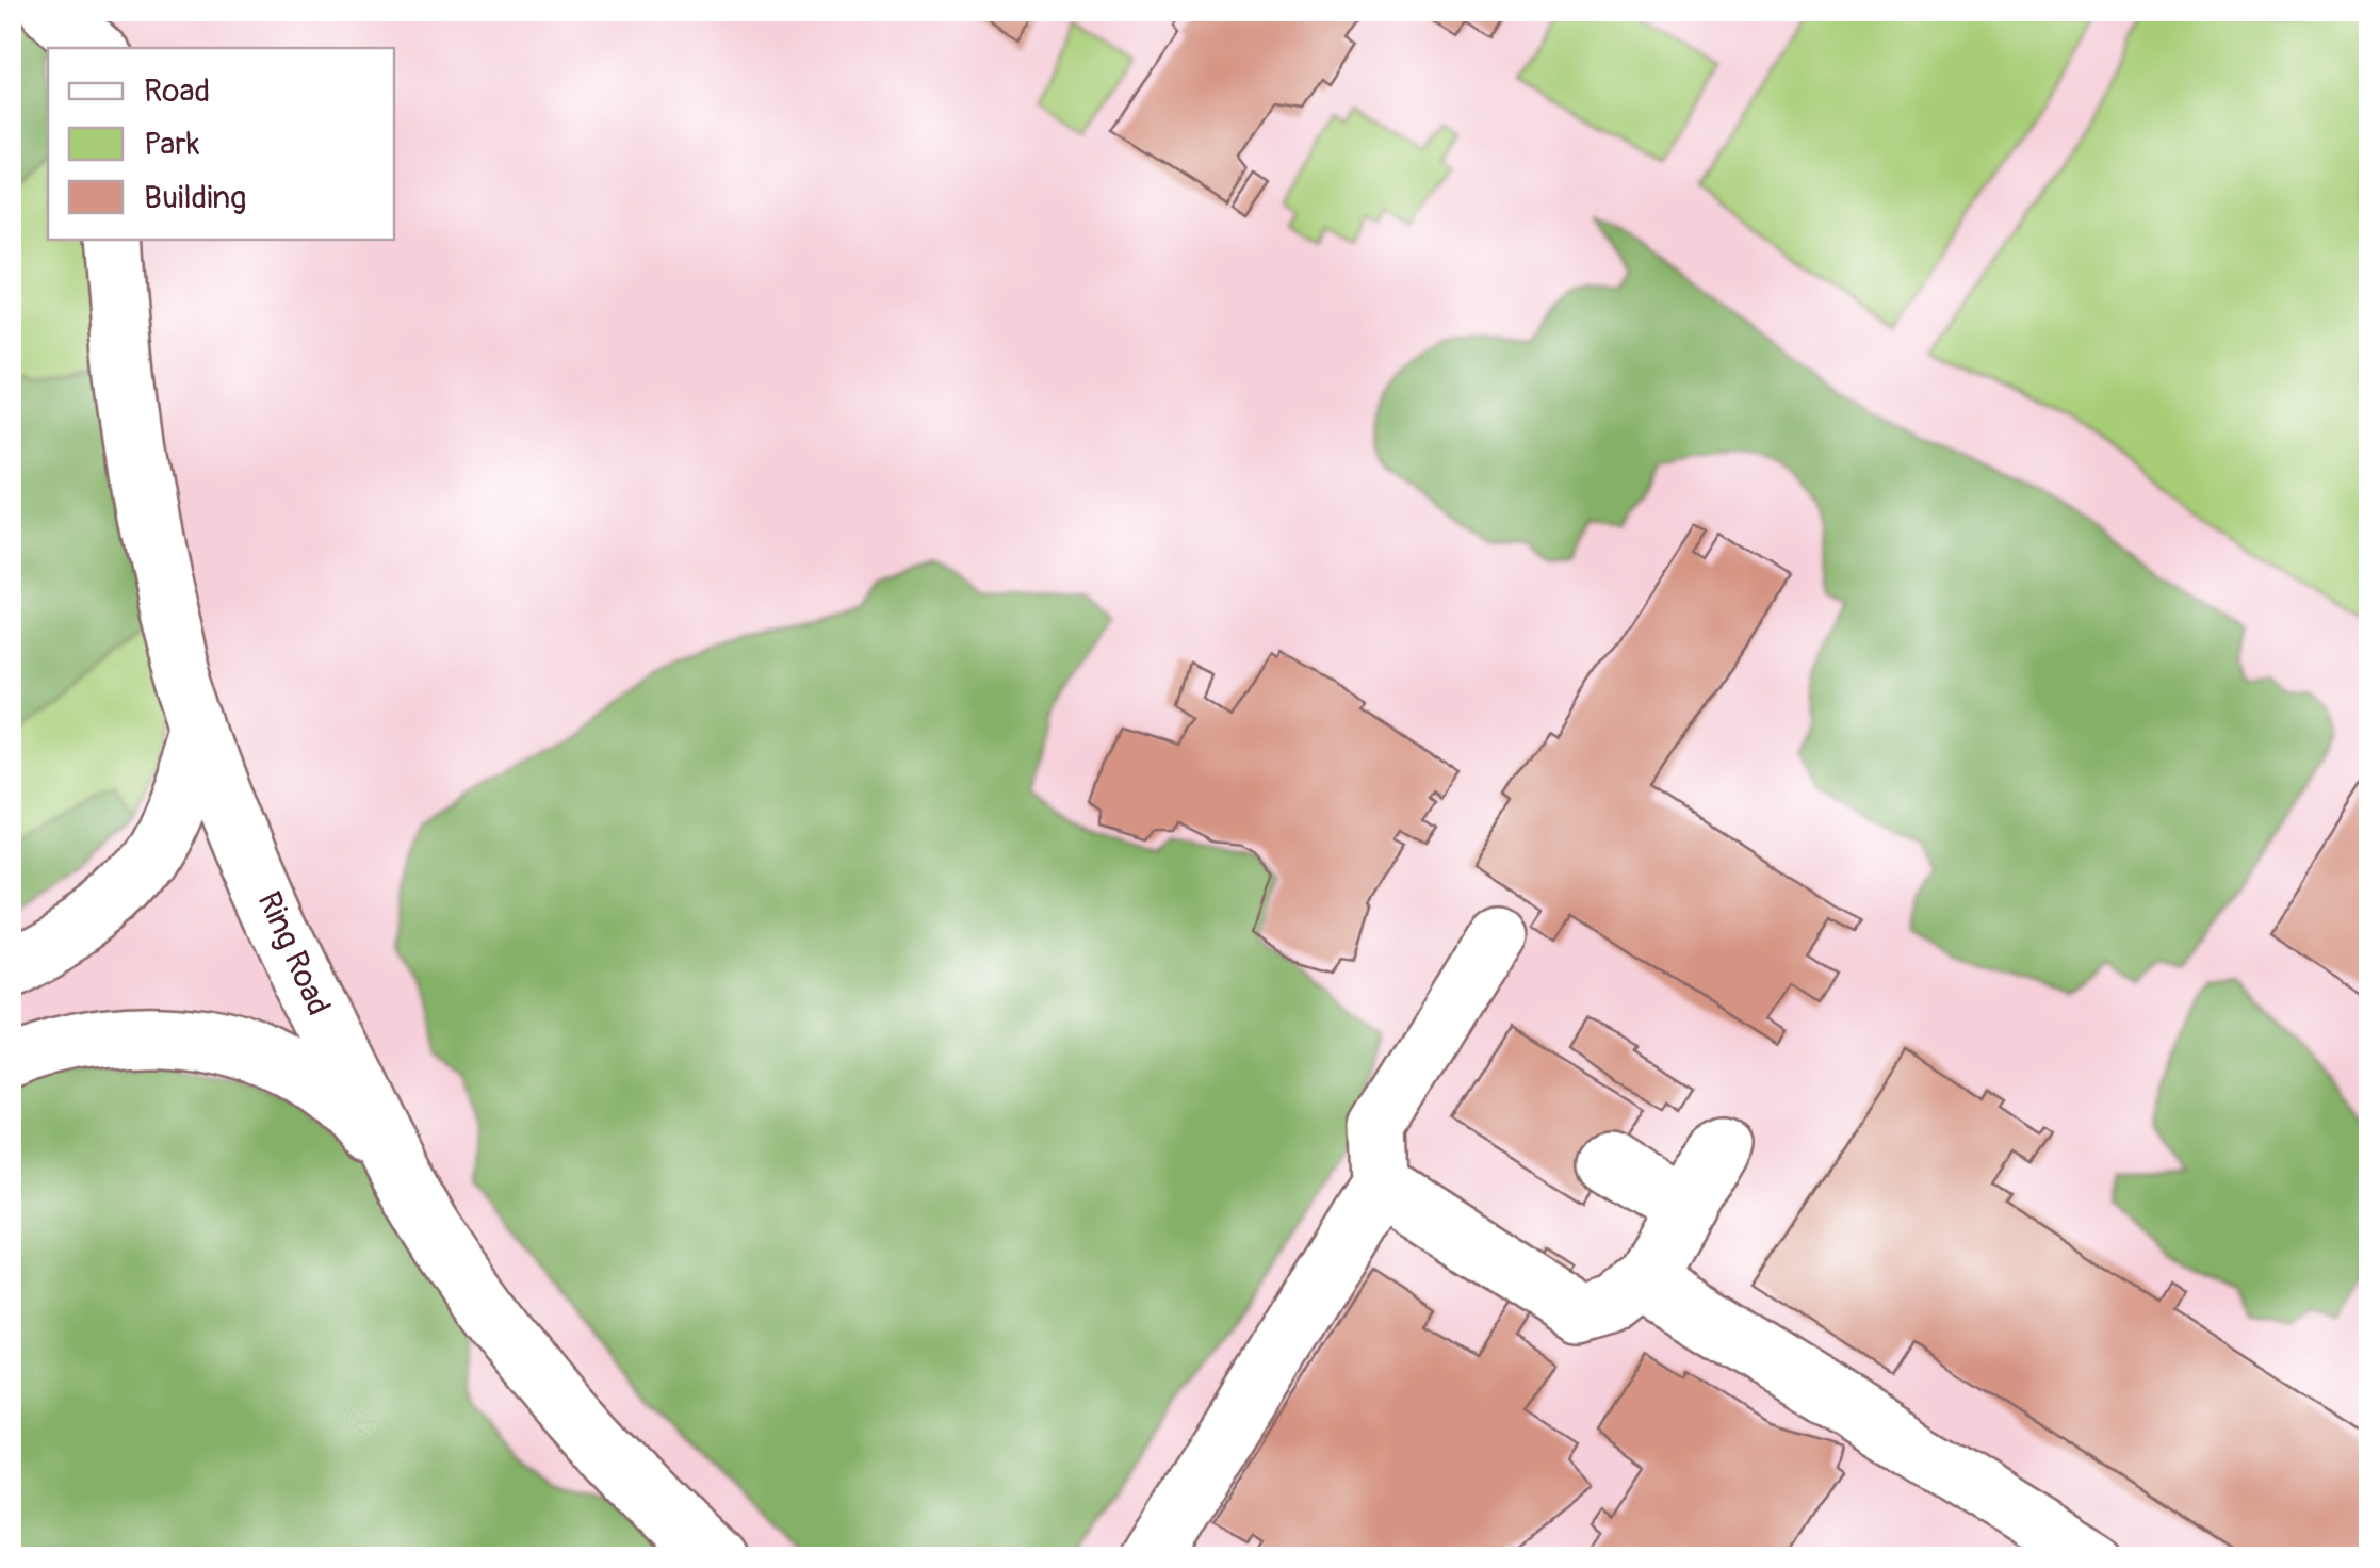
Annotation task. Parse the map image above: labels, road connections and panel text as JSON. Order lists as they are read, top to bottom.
{
  "streets": {
    "street": ["Ring Road"]
  },
  "legend": ["Road", "Park", "Building"]
}
